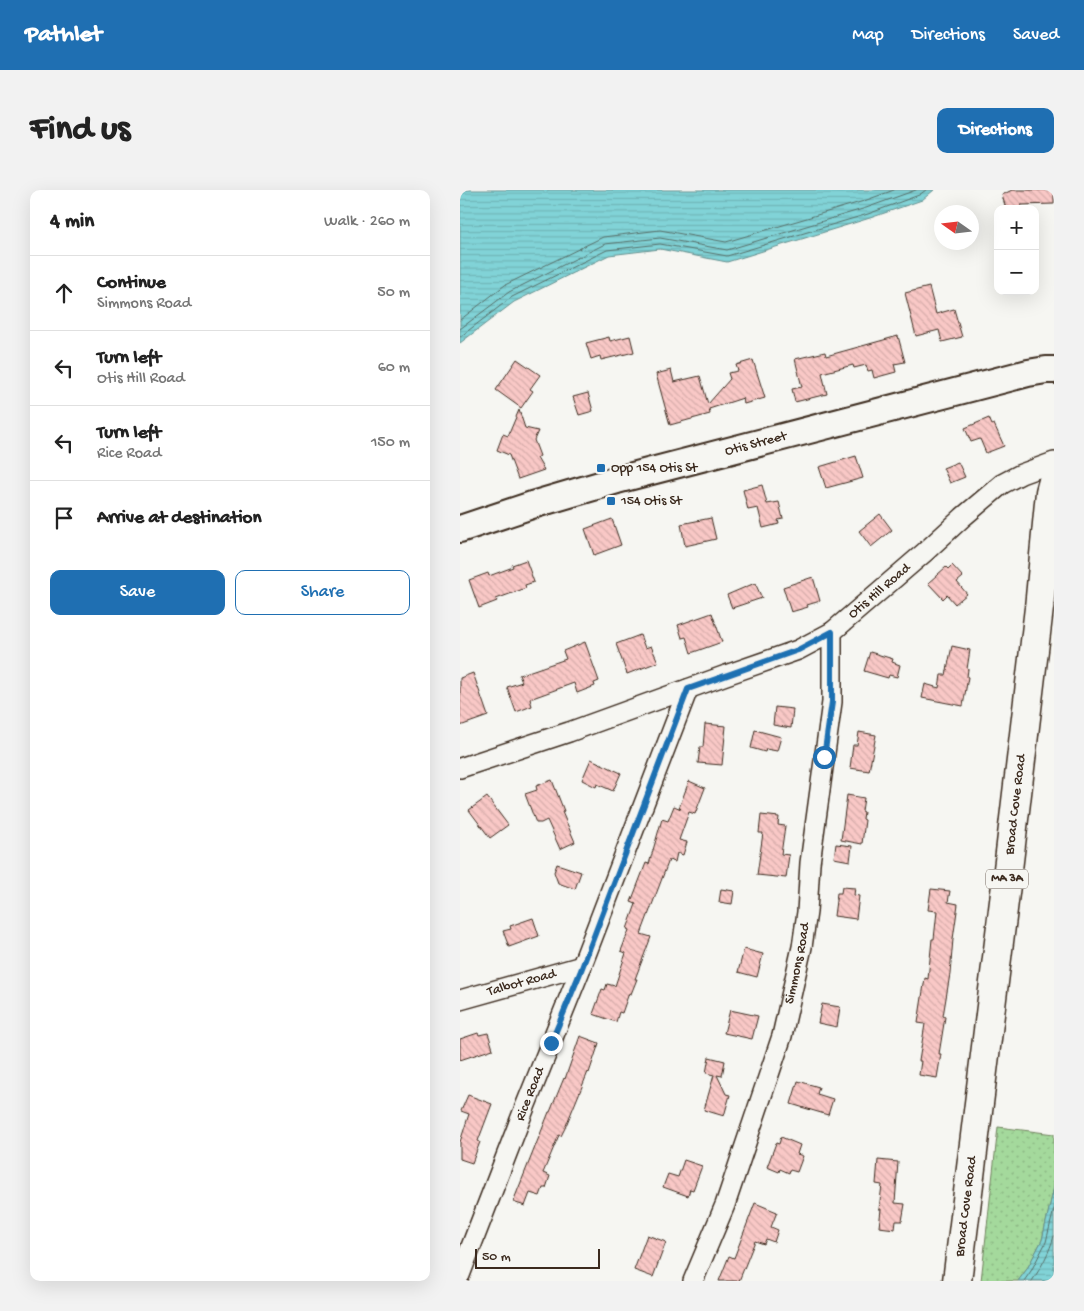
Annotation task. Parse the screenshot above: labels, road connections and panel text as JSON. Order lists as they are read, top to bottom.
{
  "streets": {
    "main road": ["Broad Cove Road", "MA 3A"],
    "street": [
      "Otis Street",
      "Otis Hill Road",
      "Simmons Road",
      "Talbot Road",
      "Rice Road"
    ]
  },
  "crossings": [
    ["Otis Hill Road", "Simmons Road"],
    ["Otis Hill Road", "Rice Road"],
    ["Talbot Road", "Rice Road"]
  ],
  "places": {
    "transit": ["Opp 154 Otis St", "154 Otis St"]
  },
  "scale_bar": "50 m",
  "north": "left",
  "page": {
    "header": "Pathlet",
    "nav": ["Map", "Directions", "Saved"],
    "buttons": [
      "Directions",
      ["Save", "Share"]
    ],
    "title": "Find us",
    "heading": ["4 min", "Walk · 260 m"],
    "map_buttons": ["+", "−"],
    "list": [
      ["Continue", "Simmons Road", "50 m"],
      ["Turn left", "Otis Hill Road", "60 m"],
      ["Turn left", "Rice Road", "150 m"],
      "Arrive at destination"
    ],
    "scale": "50 m"
  }
}
